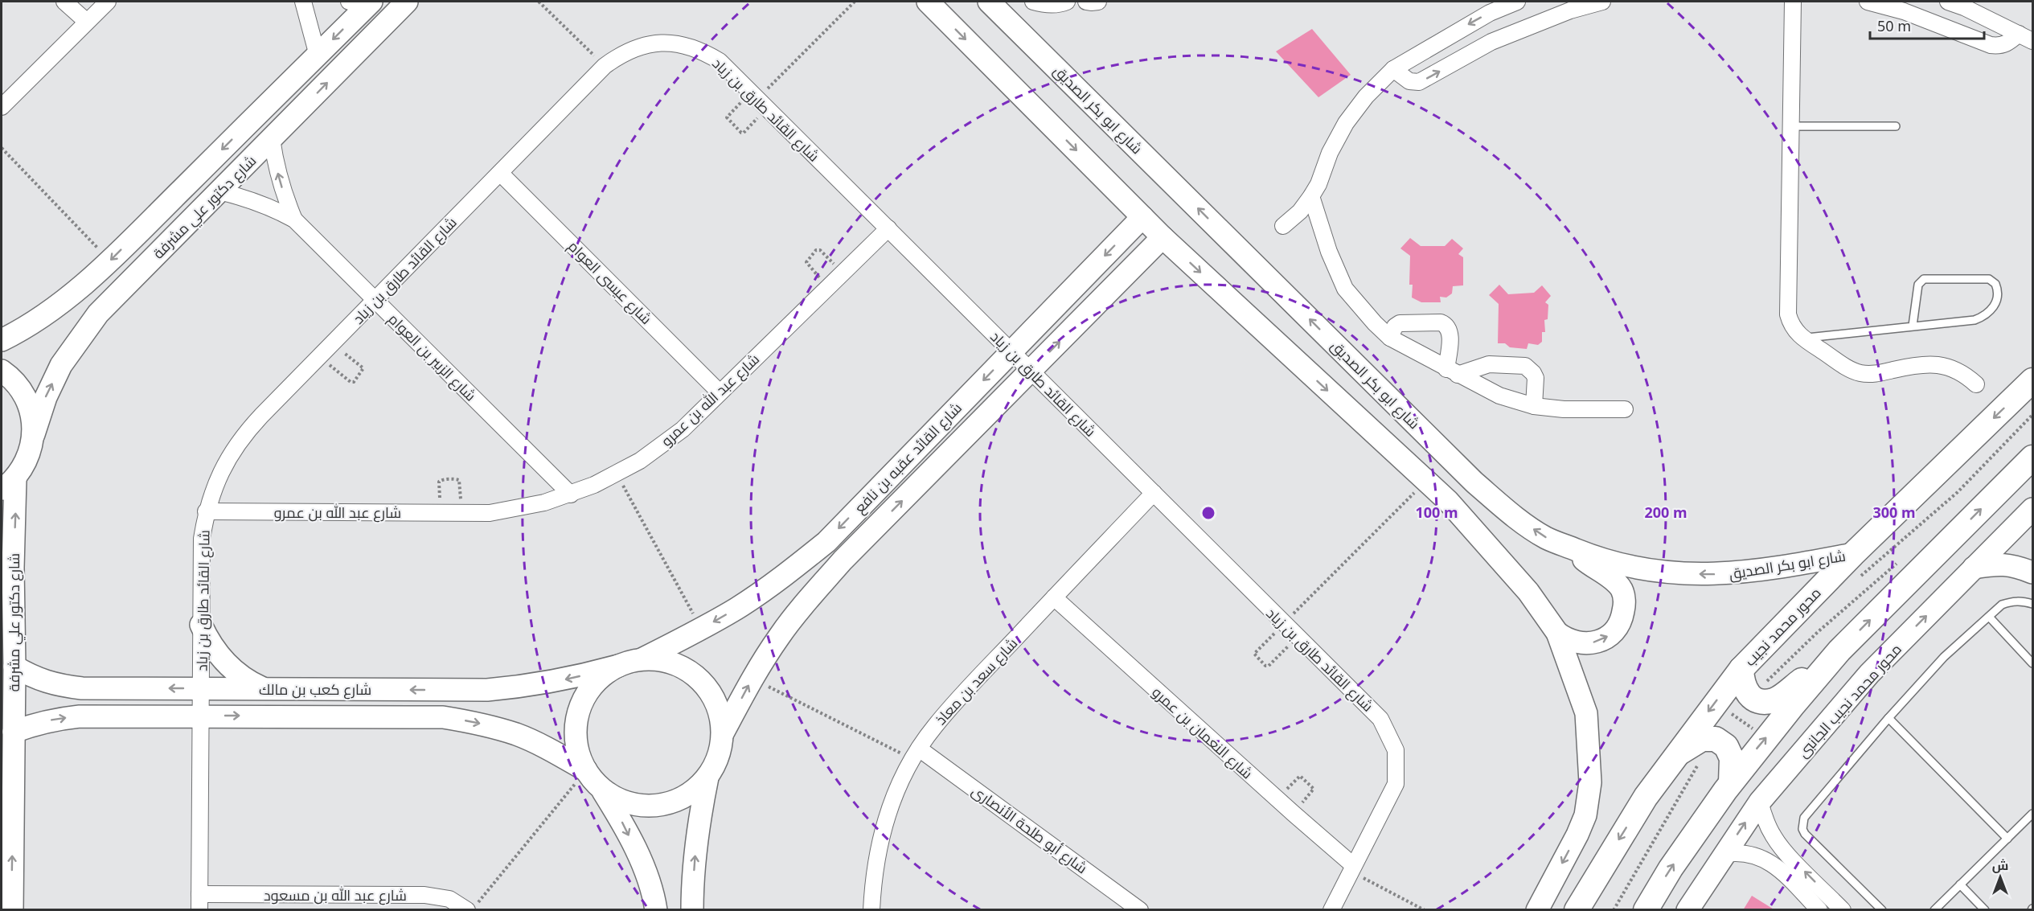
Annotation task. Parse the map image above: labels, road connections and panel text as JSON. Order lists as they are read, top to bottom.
{
  "streets": {
    "main road": ["محور محمد نجيب"],
    "street": [
      "شارع القائد طارق بن زياد",
      "شارع ابو بكر الصديق",
      "شارع دكتور علي مشرفة",
      "شارع عيسى العوام",
      "شارع الزبير بن العوام",
      "شارع عبد الله بن عمرو",
      "شارع القائد عقبه بن نافع",
      "شارع سعد بن معاذ",
      "شارع كعب بن مالك",
      "محور محمد نجيب الجانبى",
      "شارع النعمان بن عمرو",
      "شارع أبو طلحة الأنصارى",
      "شارع عبد الله بن مسعود"
    ]
  },
  "crossings": [
    ["شارع القائد طارق بن زياد", "شارع عيسى العوام"],
    ["شارع القائد طارق بن زياد", "شارع الزبير بن العوام"],
    ["شارع القائد طارق بن زياد", "شارع عبد الله بن عمرو"],
    ["شارع القائد طارق بن زياد", "شارع القائد عقبه بن نافع"],
    ["شارع القائد طارق بن زياد", "شارع سعد بن معاذ"],
    ["شارع القائد طارق بن زياد", "شارع كعب بن مالك"],
    ["شارع القائد طارق بن زياد", "شارع النعمان بن عمرو"],
    ["شارع القائد طارق بن زياد", "شارع عبد الله بن مسعود"],
    ["شارع ابو بكر الصديق", "محور محمد نجيب"],
    ["شارع دكتور علي مشرفة", "شارع الزبير بن العوام"],
    ["شارع دكتور علي مشرفة", "شارع كعب بن مالك"],
    ["شارع عيسى العوام", "شارع عبد الله بن عمرو"],
    ["شارع الزبير بن العوام", "شارع عبد الله بن عمرو"],
    ["شارع القائد عقبه بن نافع", "شارع كعب بن مالك"],
    ["شارع سعد بن معاذ", "شارع النعمان بن عمرو"],
    ["شارع سعد بن معاذ", "شارع أبو طلحة الأنصارى"]
  ],
  "one_way": ["محور محمد نجيب الجانبى"],
  "scale_bar": "50 m",
  "north": "top",
  "rings": ["100 m", "200 m", "300 m"]
}
